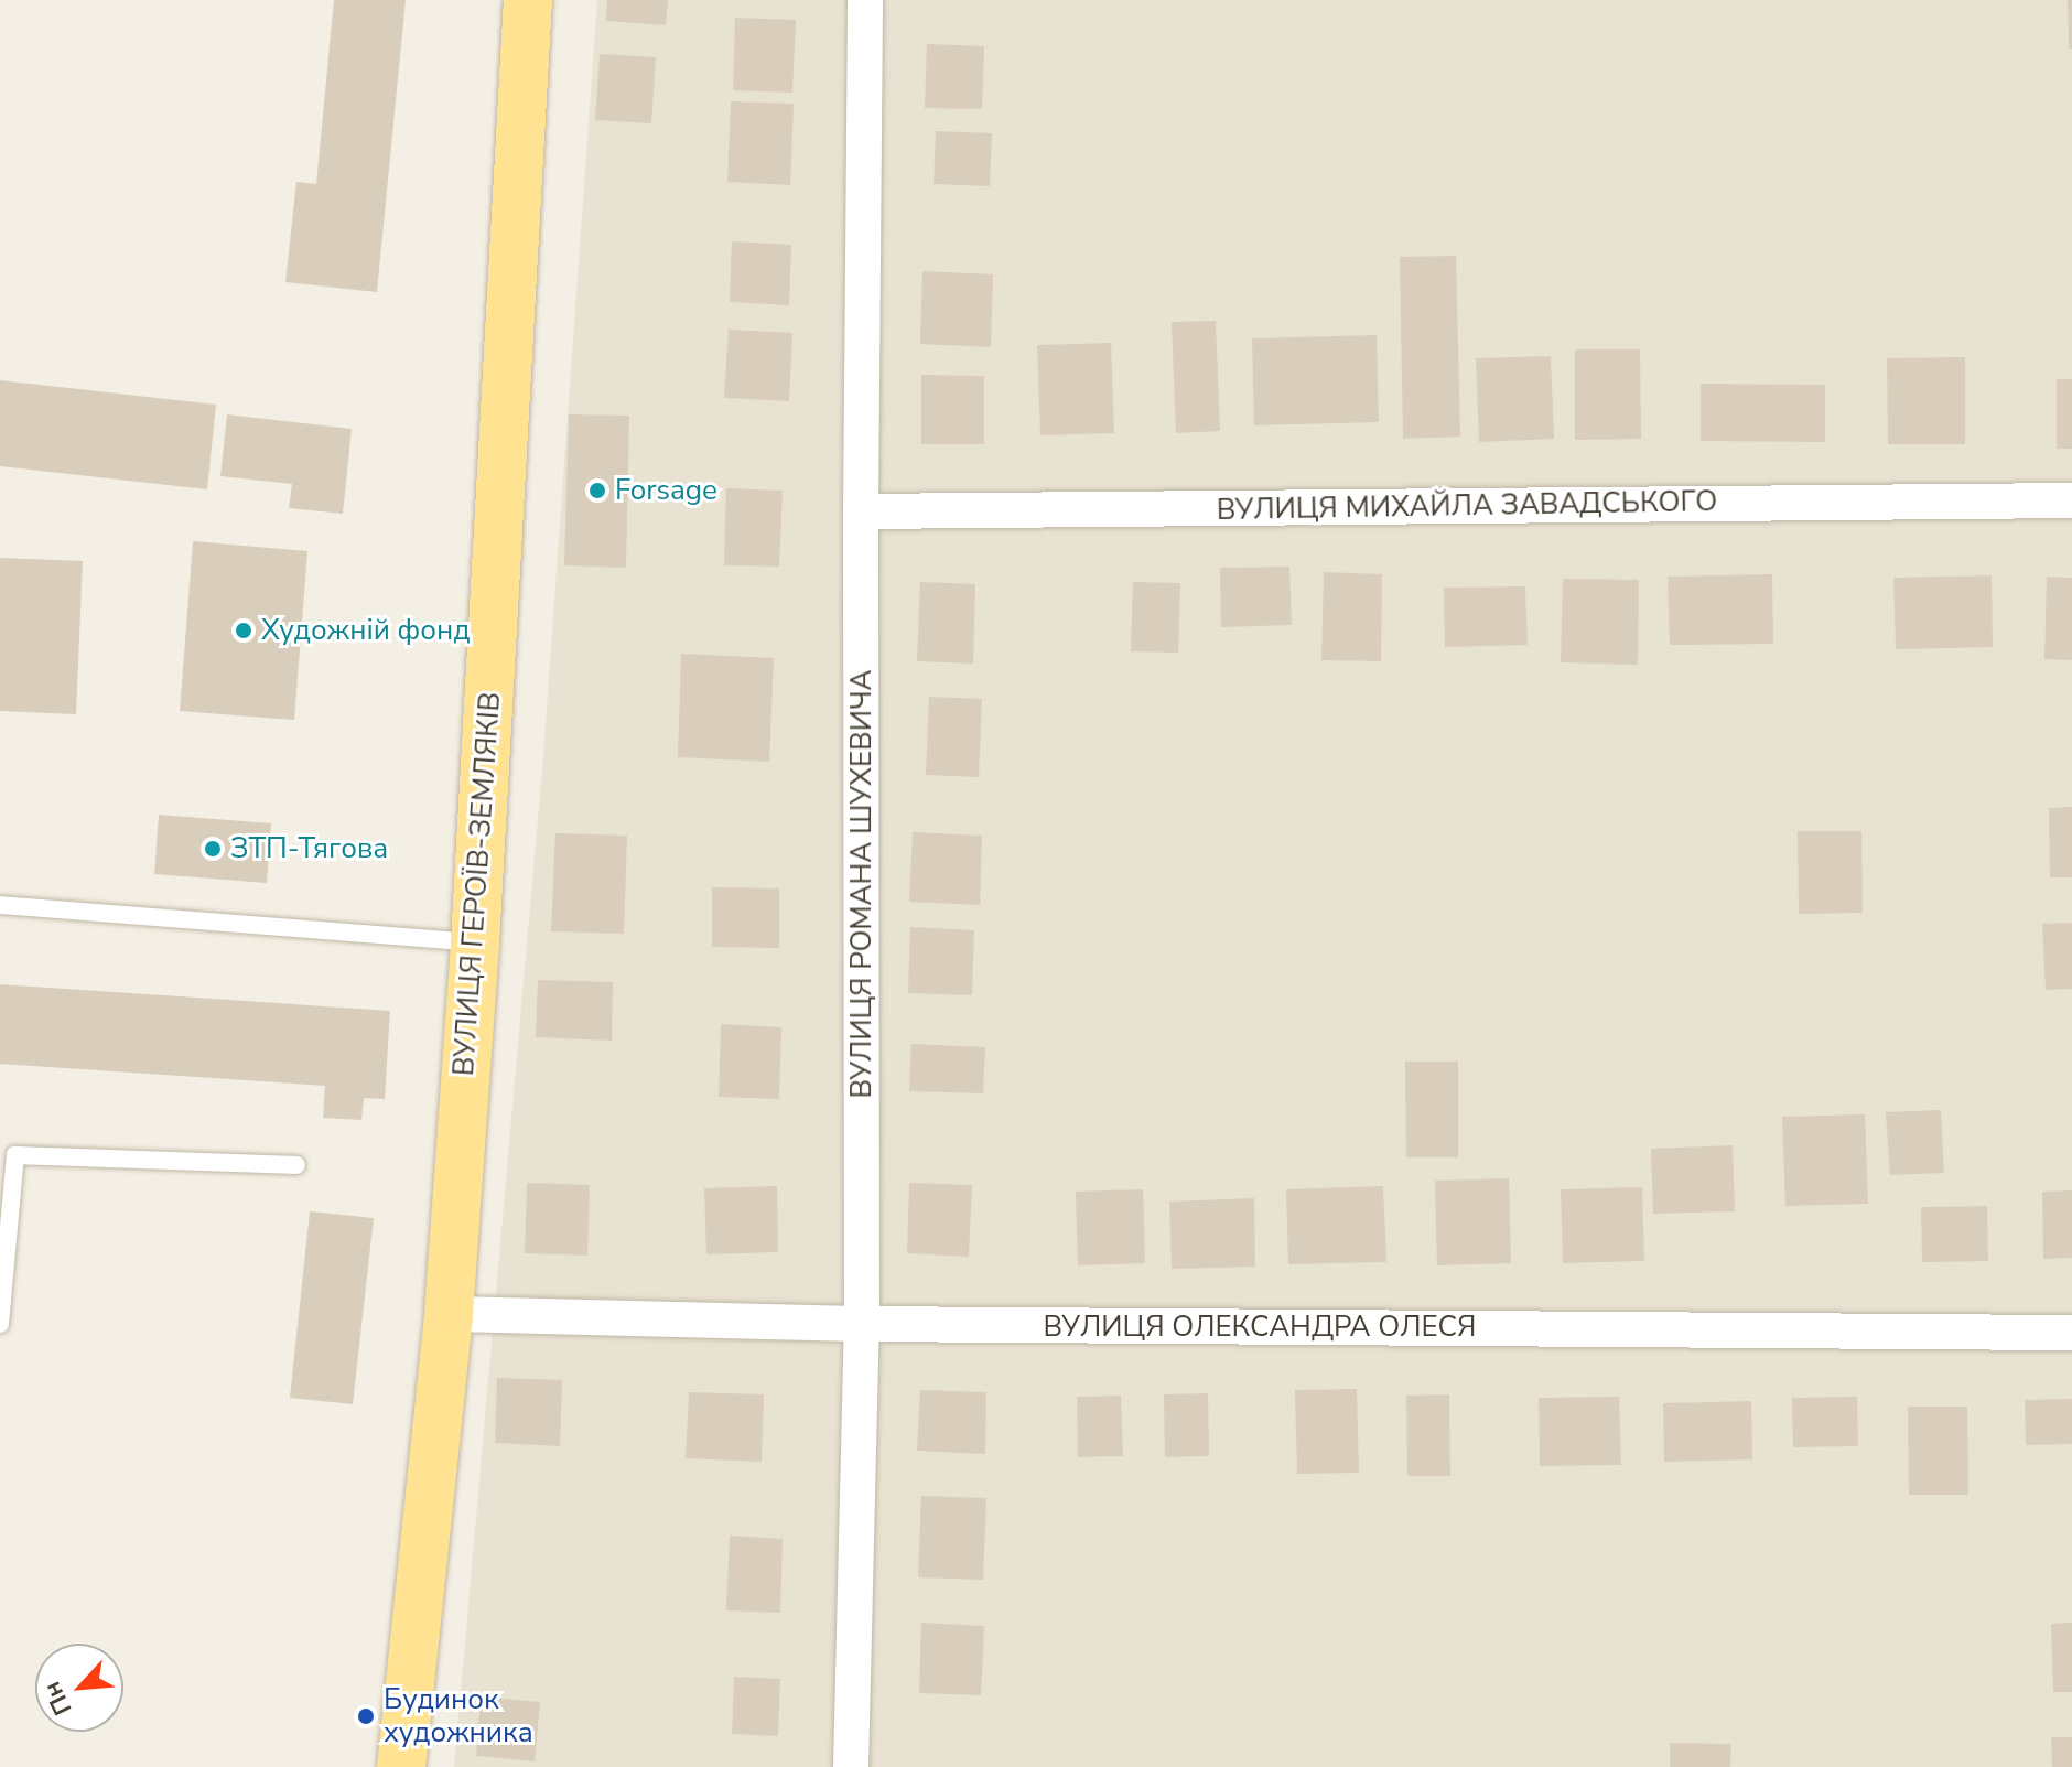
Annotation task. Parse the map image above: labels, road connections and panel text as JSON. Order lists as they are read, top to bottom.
{
  "streets": {
    "main road": ["ВУЛИЦЯ ГЕРОЇВ-ЗЕМЛЯКІВ"],
    "street": ["ВУЛИЦЯ МИХАЙЛА ЗАВАДСЬКОГО", "ВУЛИЦЯ РОМАНА ШУХЕВИЧА", "ВУЛИЦЯ ОЛЕКСАНДРА ОЛЕСЯ"]
  },
  "crossings": [
    ["ВУЛИЦЯ МИХАЙЛА ЗАВАДСЬКОГО", "ВУЛИЦЯ РОМАНА ШУХЕВИЧА"],
    ["ВУЛИЦЯ ГЕРОЇВ-ЗЕМЛЯКІВ", "ВУЛИЦЯ ОЛЕКСАНДРА ОЛЕСЯ"],
    ["ВУЛИЦЯ РОМАНА ШУХЕВИЧА", "ВУЛИЦЯ ОЛЕКСАНДРА ОЛЕСЯ"]
  ],
  "places": [
    "Forsage",
    "Художній фонд",
    "ЗТП-Тягова",
    "Будинок художника"
  ],
  "north": "bottom left"
}
